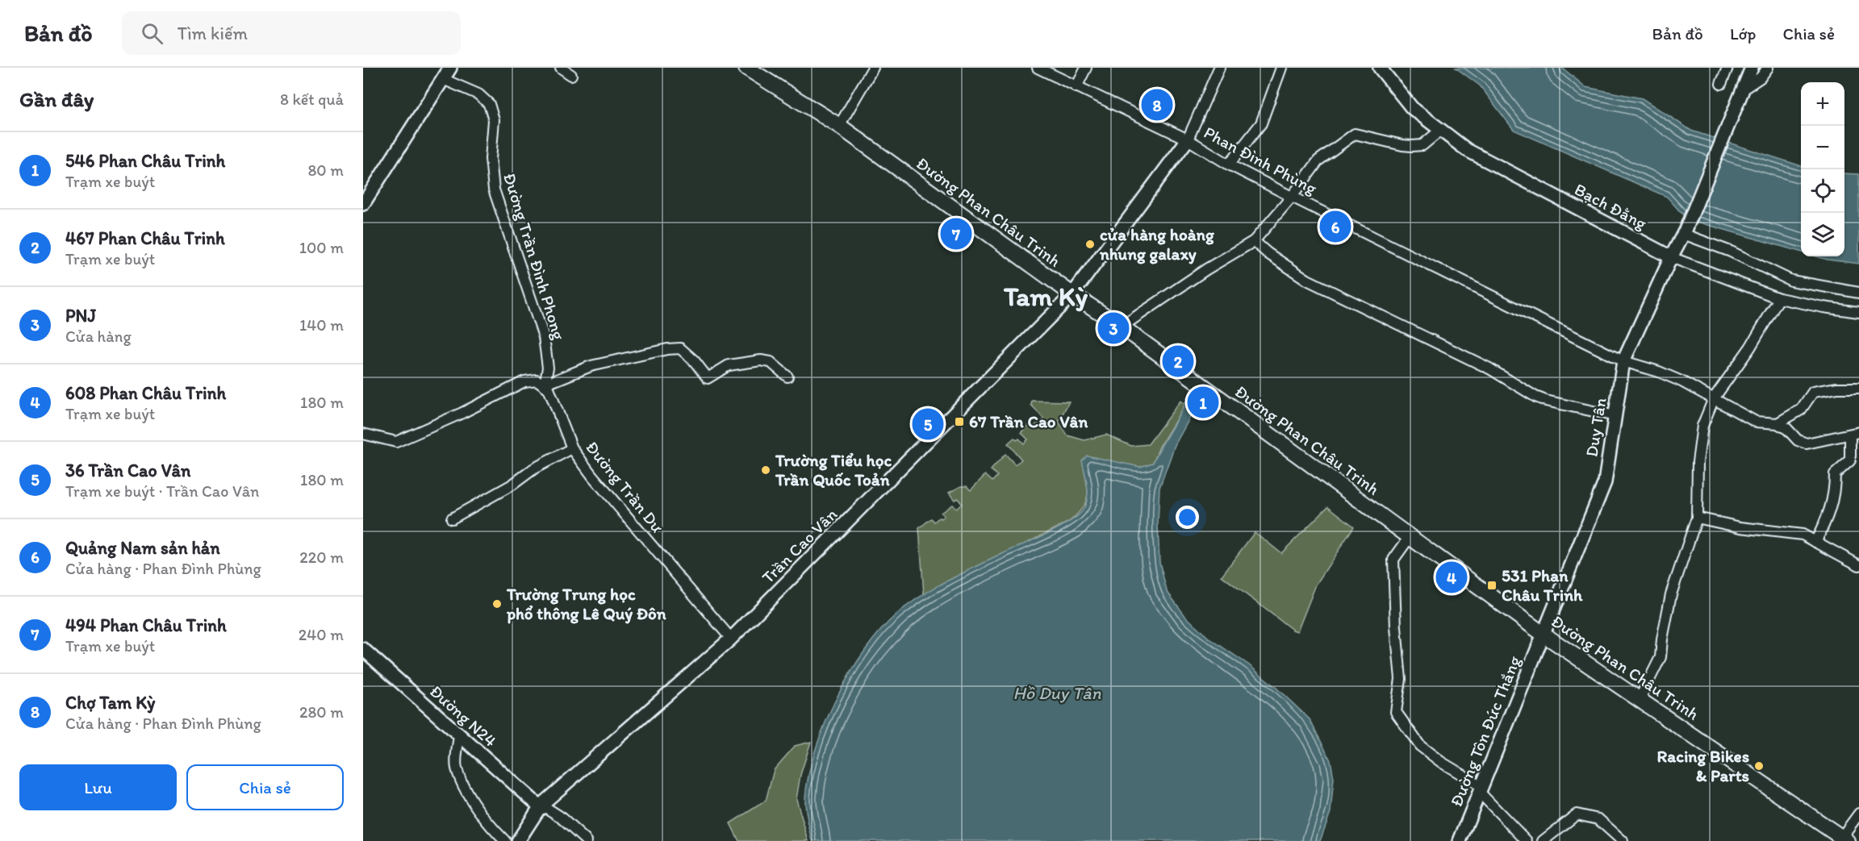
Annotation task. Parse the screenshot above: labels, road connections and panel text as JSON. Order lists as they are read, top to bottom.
{
  "streets": {
    "main road": ["Đường Phan Châu Trinh"],
    "street": [
      "Phan Đình Phùng",
      "Bạch Đằng",
      "Đường Trần Đình Phong",
      "Duy Tân",
      "Đường Trần Dư",
      "Trần Cao Vân",
      "Đường N24",
      "Đường Tôn Đức Thắng"
    ]
  },
  "crossings": [
    ["Phan Đình Phùng", "Duy Tân"],
    ["Phan Đình Phùng", "Trần Cao Vân"],
    ["Bạch Đằng", "Duy Tân"],
    ["Đường Phan Châu Trinh", "Duy Tân"],
    ["Đường Phan Châu Trinh", "Trần Cao Vân"],
    ["Đường Phan Châu Trinh", "Đường Tôn Đức Thắng"],
    ["Đường Trần Đình Phong", "Đường Trần Dư"],
    ["Duy Tân", "Đường Tôn Đức Thắng"],
    ["Đường Trần Dư", "Trần Cao Vân"],
    ["Trần Cao Vân", "Đường N24"]
  ],
  "districts": ["Tam Kỳ"],
  "water": ["Hồ Duy Tân"],
  "places": {
    "other": [
      "cửa hàng hoàng nhung galaxy",
      "Trường Tiểu học Trần Quốc Toản",
      "Trường Trung học phổ thông Lê Quý Đôn",
      "Racing Bikes & Parts"
    ],
    "transit": ["67 Trần Cao Vân", "531 Phan Châu Trinh"]
  },
  "page": {
    "header": "Bản đồ",
    "search": "Tìm kiếm",
    "nav": ["Bản đồ", "Lớp", "Chia sẻ"],
    "heading": ["Gần đây", "8 kết quả"],
    "map_buttons": ["+", "−"],
    "pins": [
      "8",
      "6",
      "7",
      "3",
      "2",
      "1",
      "5",
      "4"
    ],
    "list": [
      {
        "mark": "1",
        "name": "546 Phan Châu Trinh",
        "note": "Trạm xe buýt",
        "value": "80 m"
      },
      {
        "mark": "2",
        "name": "467 Phan Châu Trinh",
        "note": "Trạm xe buýt",
        "value": "100 m"
      },
      {
        "mark": "3",
        "name": "PNJ",
        "note": "Cửa hàng",
        "value": "140 m"
      },
      {
        "mark": "4",
        "name": "608 Phan Châu Trinh",
        "note": "Trạm xe buýt",
        "value": "180 m"
      },
      {
        "mark": "5",
        "name": "36 Trần Cao Vân",
        "note": "Trạm xe buýt · Trần Cao Vân",
        "value": "180 m"
      },
      {
        "mark": "6",
        "name": "Quảng Nam sản hản",
        "note": "Cửa hàng · Phan Đình Phùng",
        "value": "220 m"
      },
      {
        "mark": "7",
        "name": "494 Phan Châu Trinh",
        "note": "Trạm xe buýt",
        "value": "240 m"
      },
      {
        "mark": "8",
        "name": "Chợ Tam Kỳ",
        "note": "Cửa hàng · Phan Đình Phùng",
        "value": "280 m"
      }
    ],
    "buttons": ["Lưu", "Chia sẻ"]
  }
}
